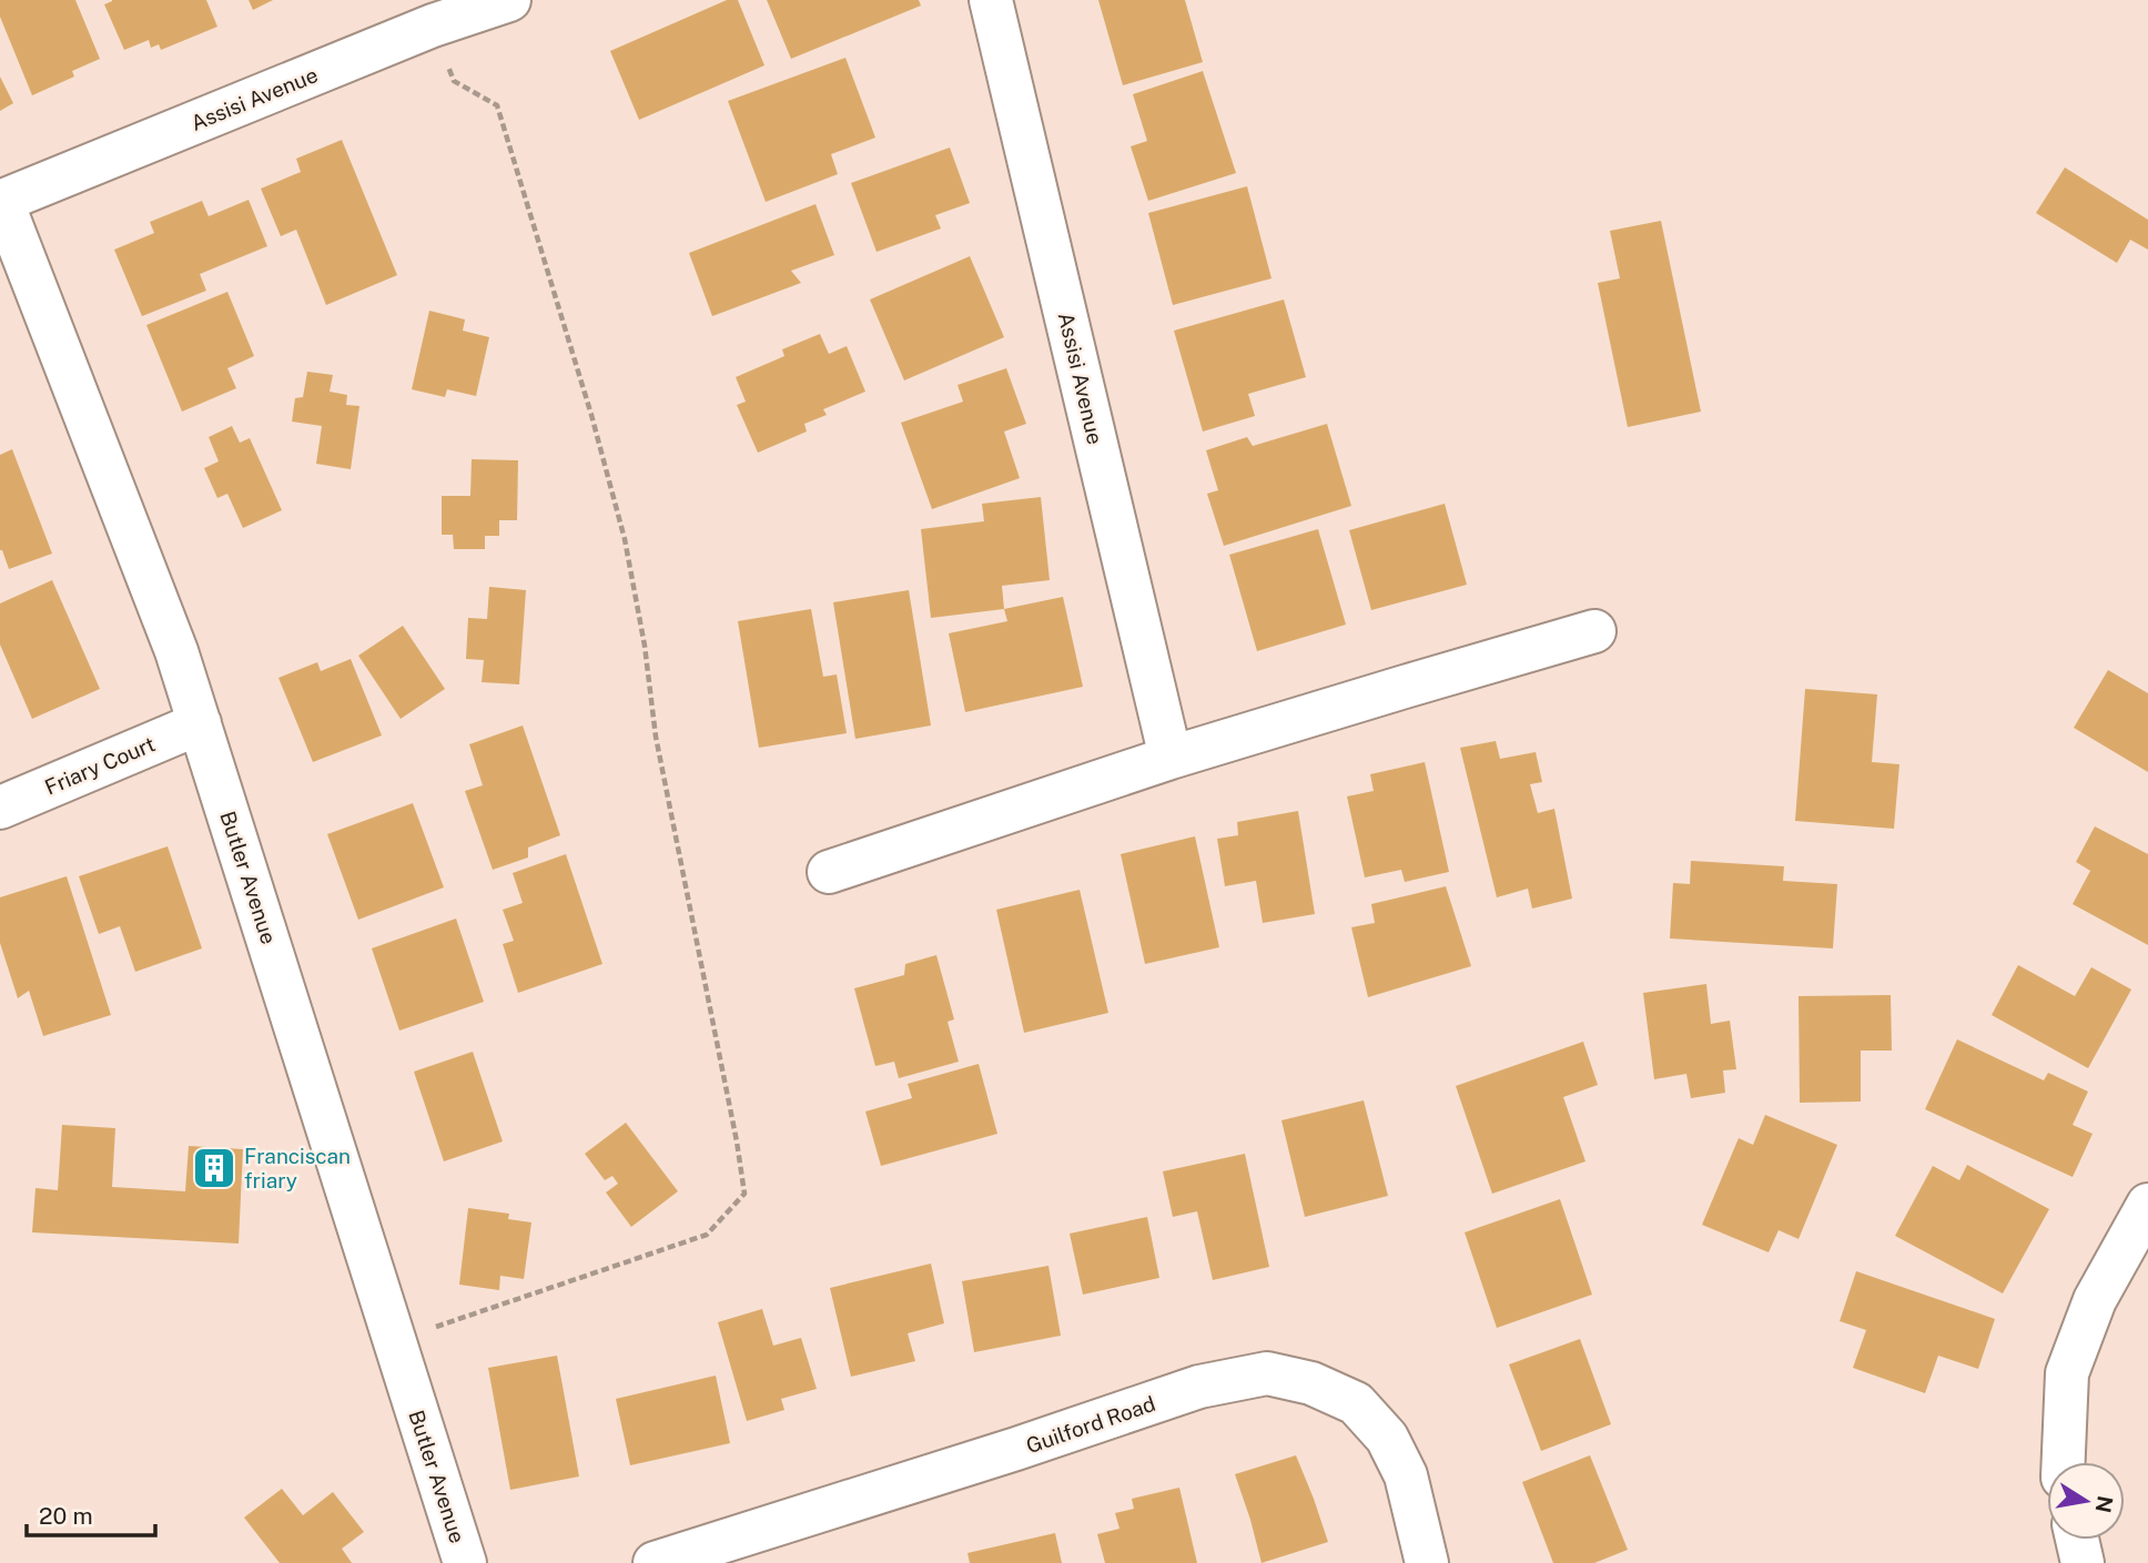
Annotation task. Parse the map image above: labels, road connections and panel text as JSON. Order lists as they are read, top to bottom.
{
  "streets": {
    "street": [
      "Assisi Avenue",
      "Friary Court",
      "Butler Avenue",
      "Guilford Road"
    ]
  },
  "crossings": [
    ["Assisi Avenue", "Butler Avenue"],
    ["Friary Court", "Butler Avenue"]
  ],
  "places": {
    "building": ["Franciscan friary"]
  },
  "scale_bar": "20 m",
  "north": "right"
}
